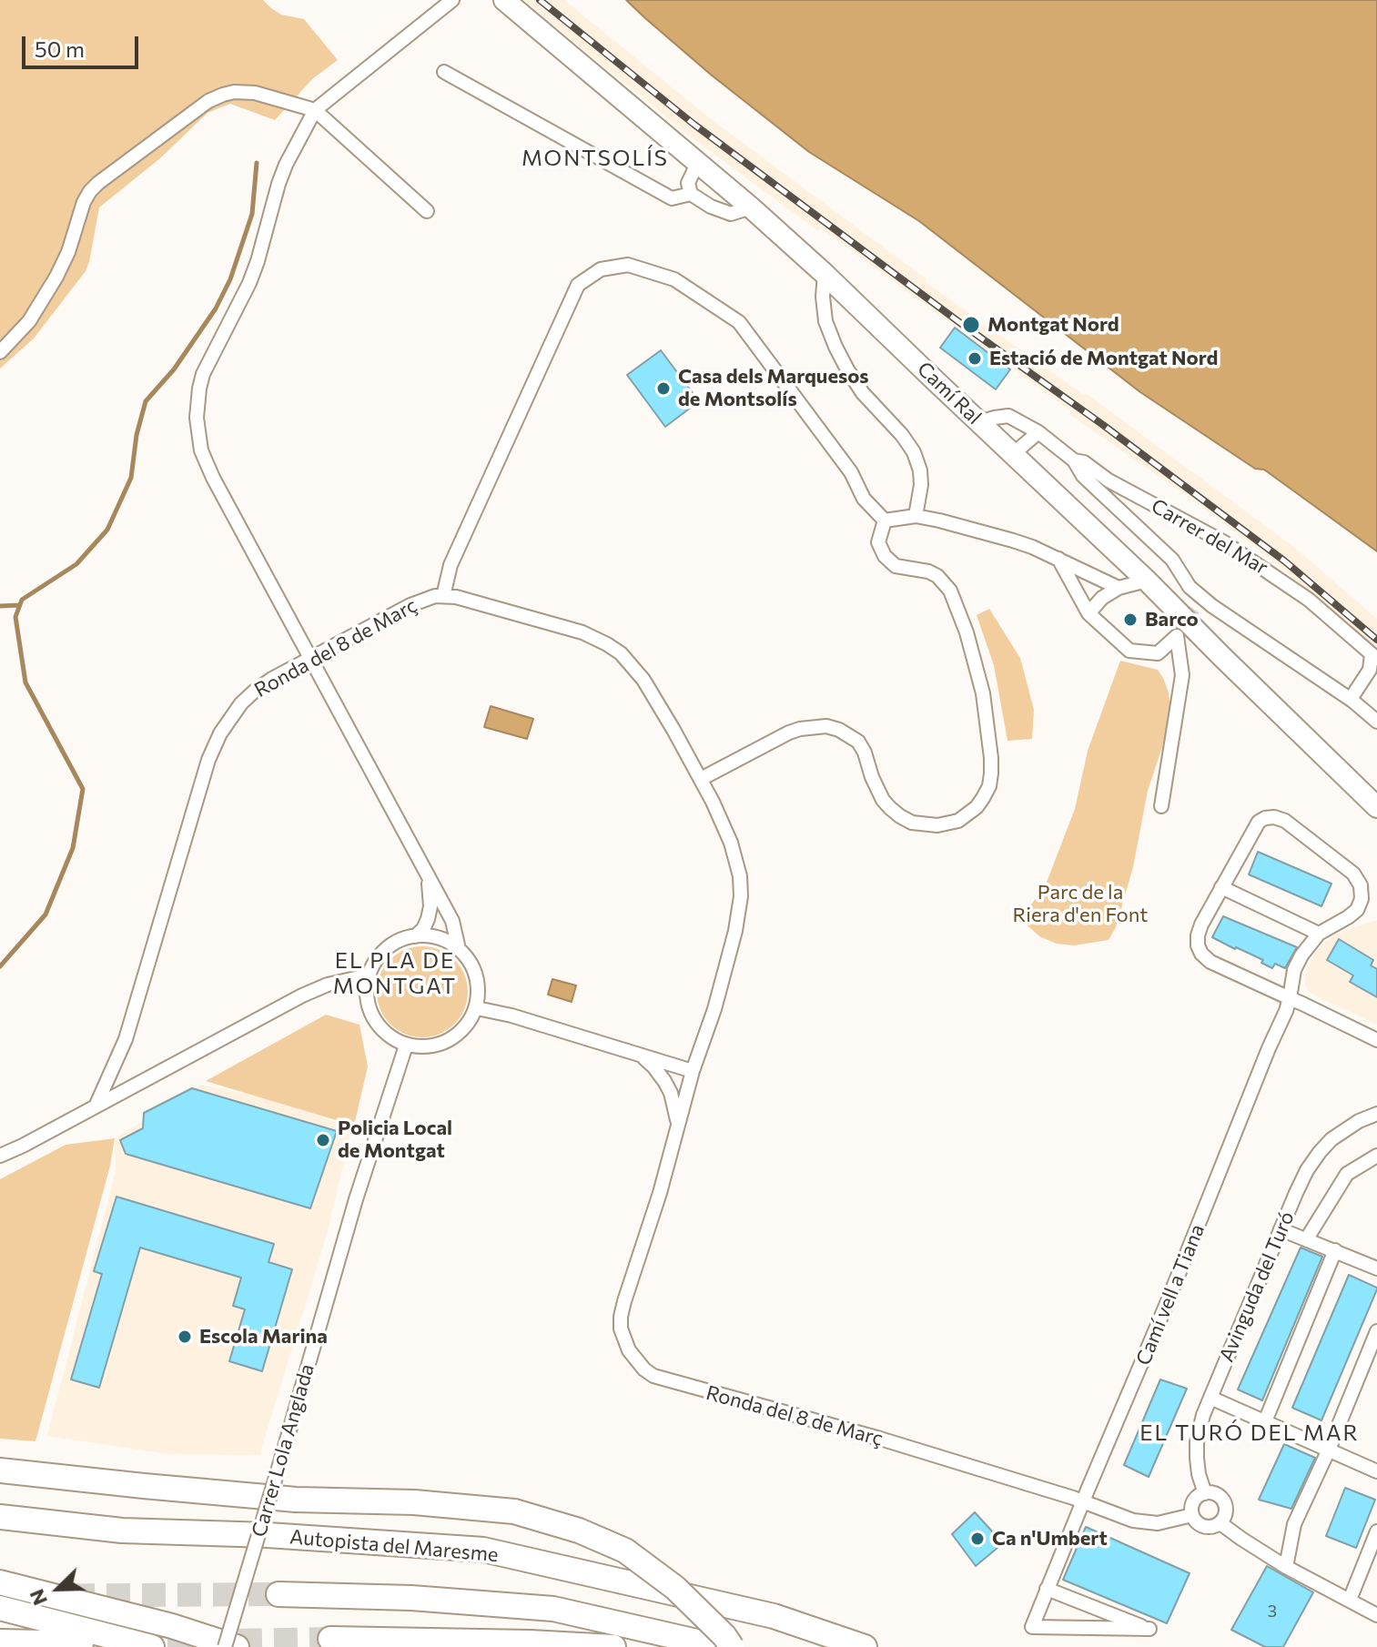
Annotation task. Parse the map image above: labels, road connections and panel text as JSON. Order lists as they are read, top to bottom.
{
  "streets": {
    "highway": ["Autopista del Maresme"],
    "main road": ["Camí Ral"],
    "street": [
      "Carrer del Mar",
      "Ronda del 8 de Març",
      "Avinguda del Turó",
      "Camí vell a Tiana",
      "Carrer Lola Anglada"
    ]
  },
  "crossings": [
    ["Camí Ral", "Carrer del Mar"],
    ["Ronda del 8 de Març", "Avinguda del Turó"],
    ["Ronda del 8 de Març", "Camí vell a Tiana"]
  ],
  "districts": ["MONTSOLÍS", "EL PLA DE MONTGAT", "EL TURÓ DEL MAR"],
  "parks": ["Parc de la Riera d'en Font"],
  "places": [
    "Montgat Nord",
    "Estació de Montgat Nord",
    "Casa dels Marquesos de Montsolís",
    "Barco",
    "Policia Local de Montgat",
    "Escola Marina",
    "Ca n'Umbert"
  ],
  "house_numbers": ["3"],
  "scale_bar": "50 m",
  "north": "bottom left"
}
